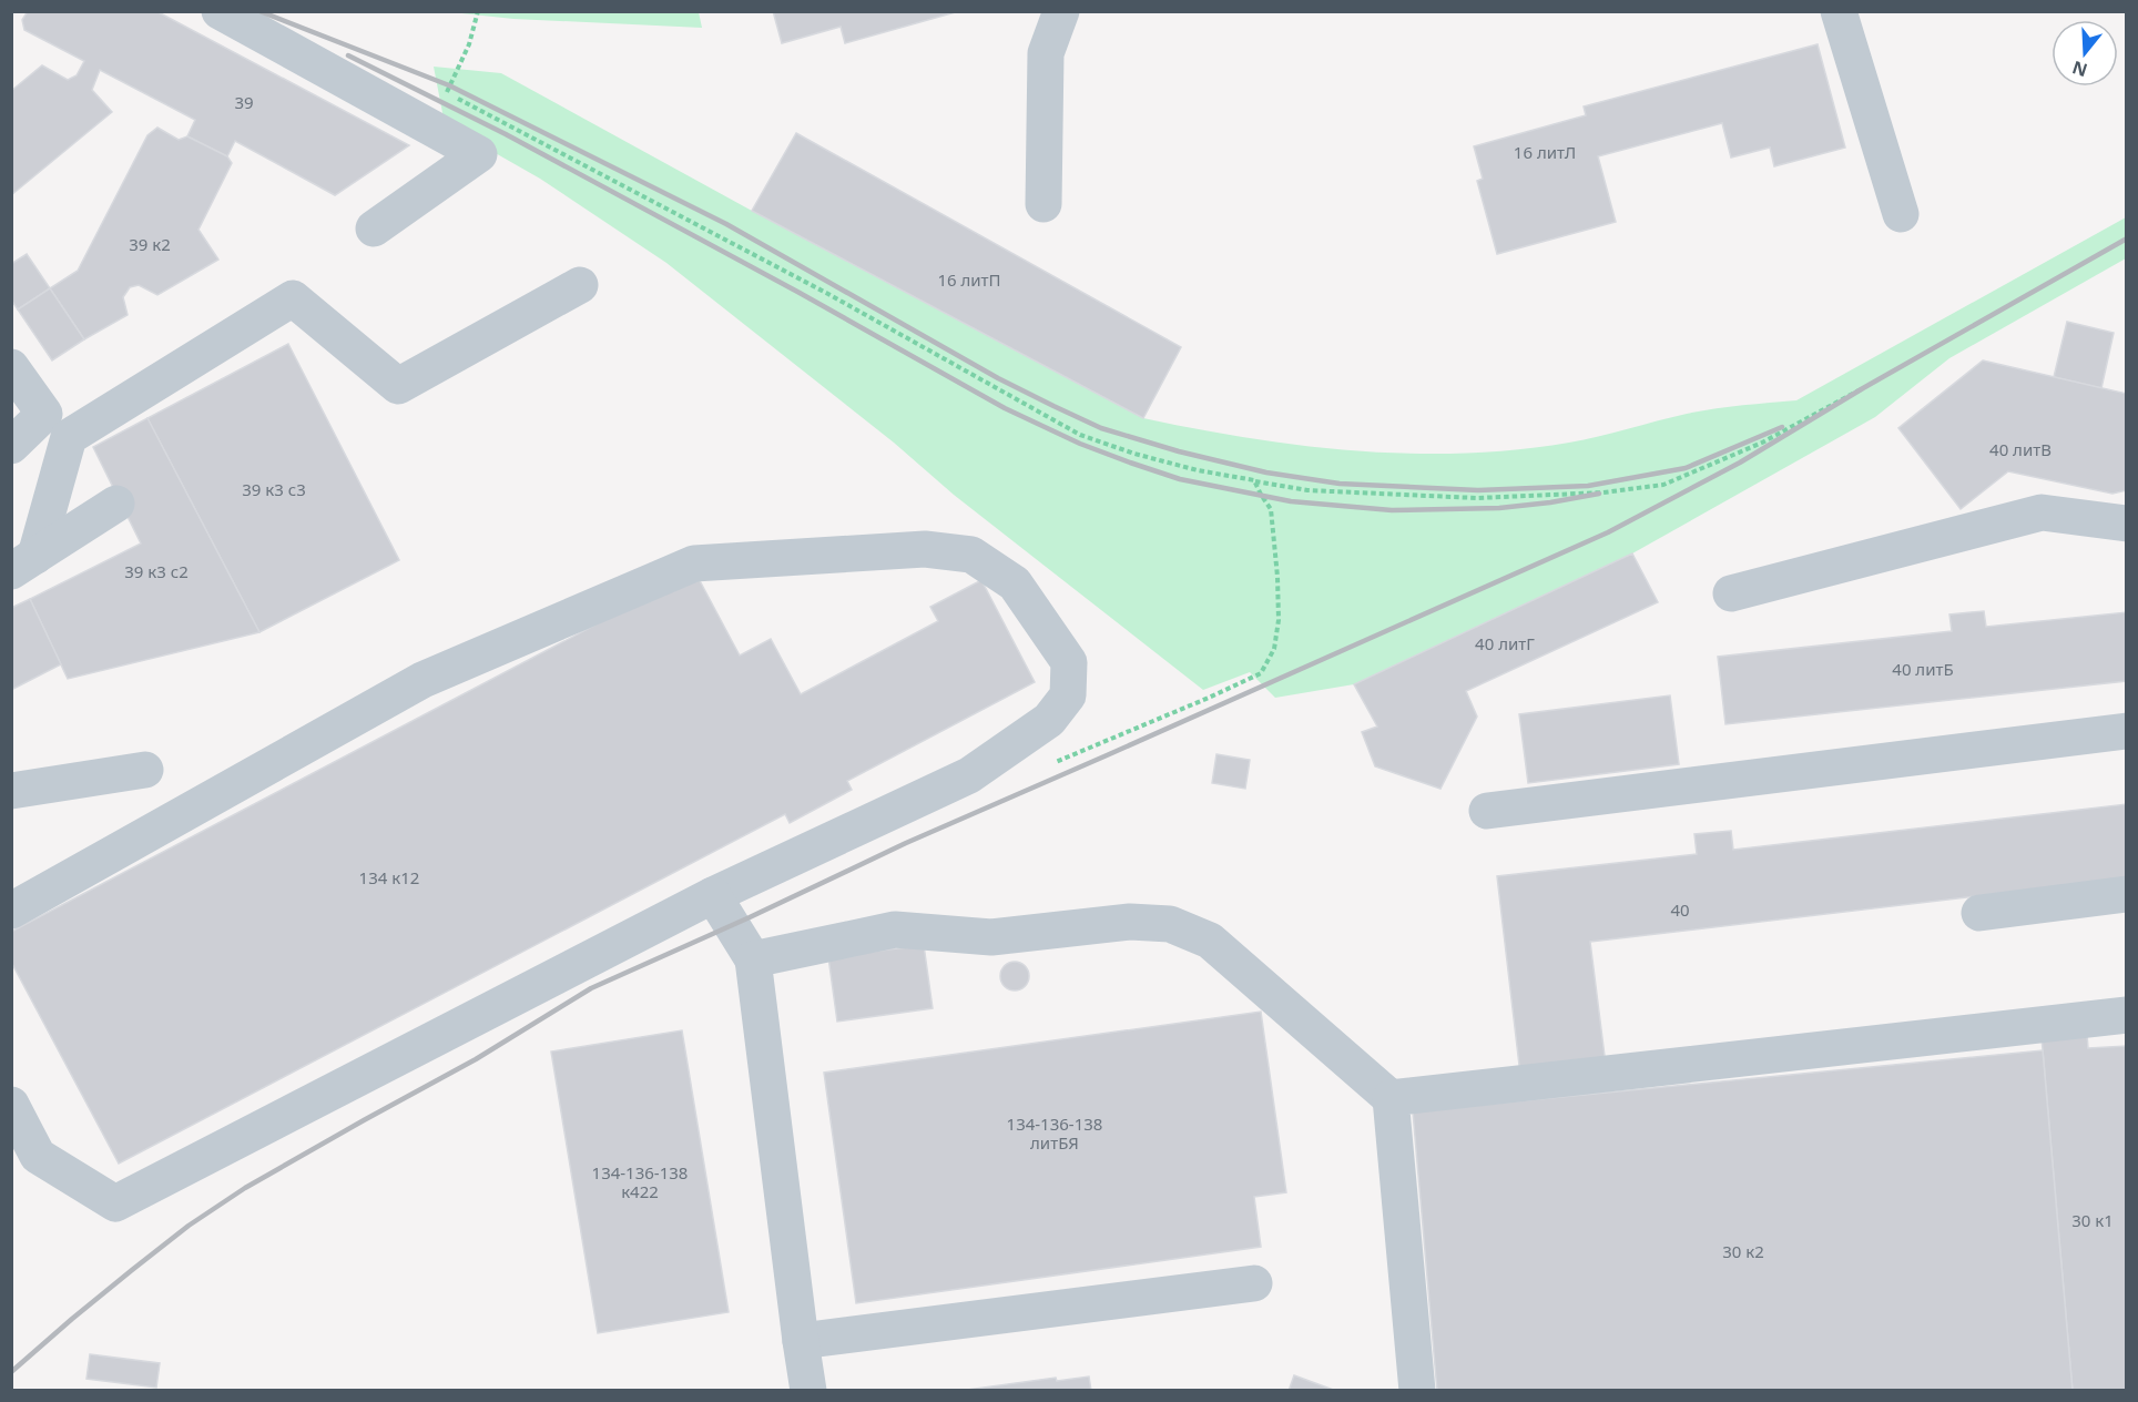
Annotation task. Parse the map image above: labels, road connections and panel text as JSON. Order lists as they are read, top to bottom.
{
  "house_numbers": [
    "39",
    "16 литЛ",
    "39 к2",
    "16 литП",
    "40 литВ",
    "39 к3 с3",
    "39 к3 с2",
    "40 литГ",
    "40 литБ",
    "134 к12",
    "40",
    "134-136-138 литБЯ",
    "134-136-138 к422",
    "30 к1",
    "30 к2"
  ],
  "north": "bottom"
}
